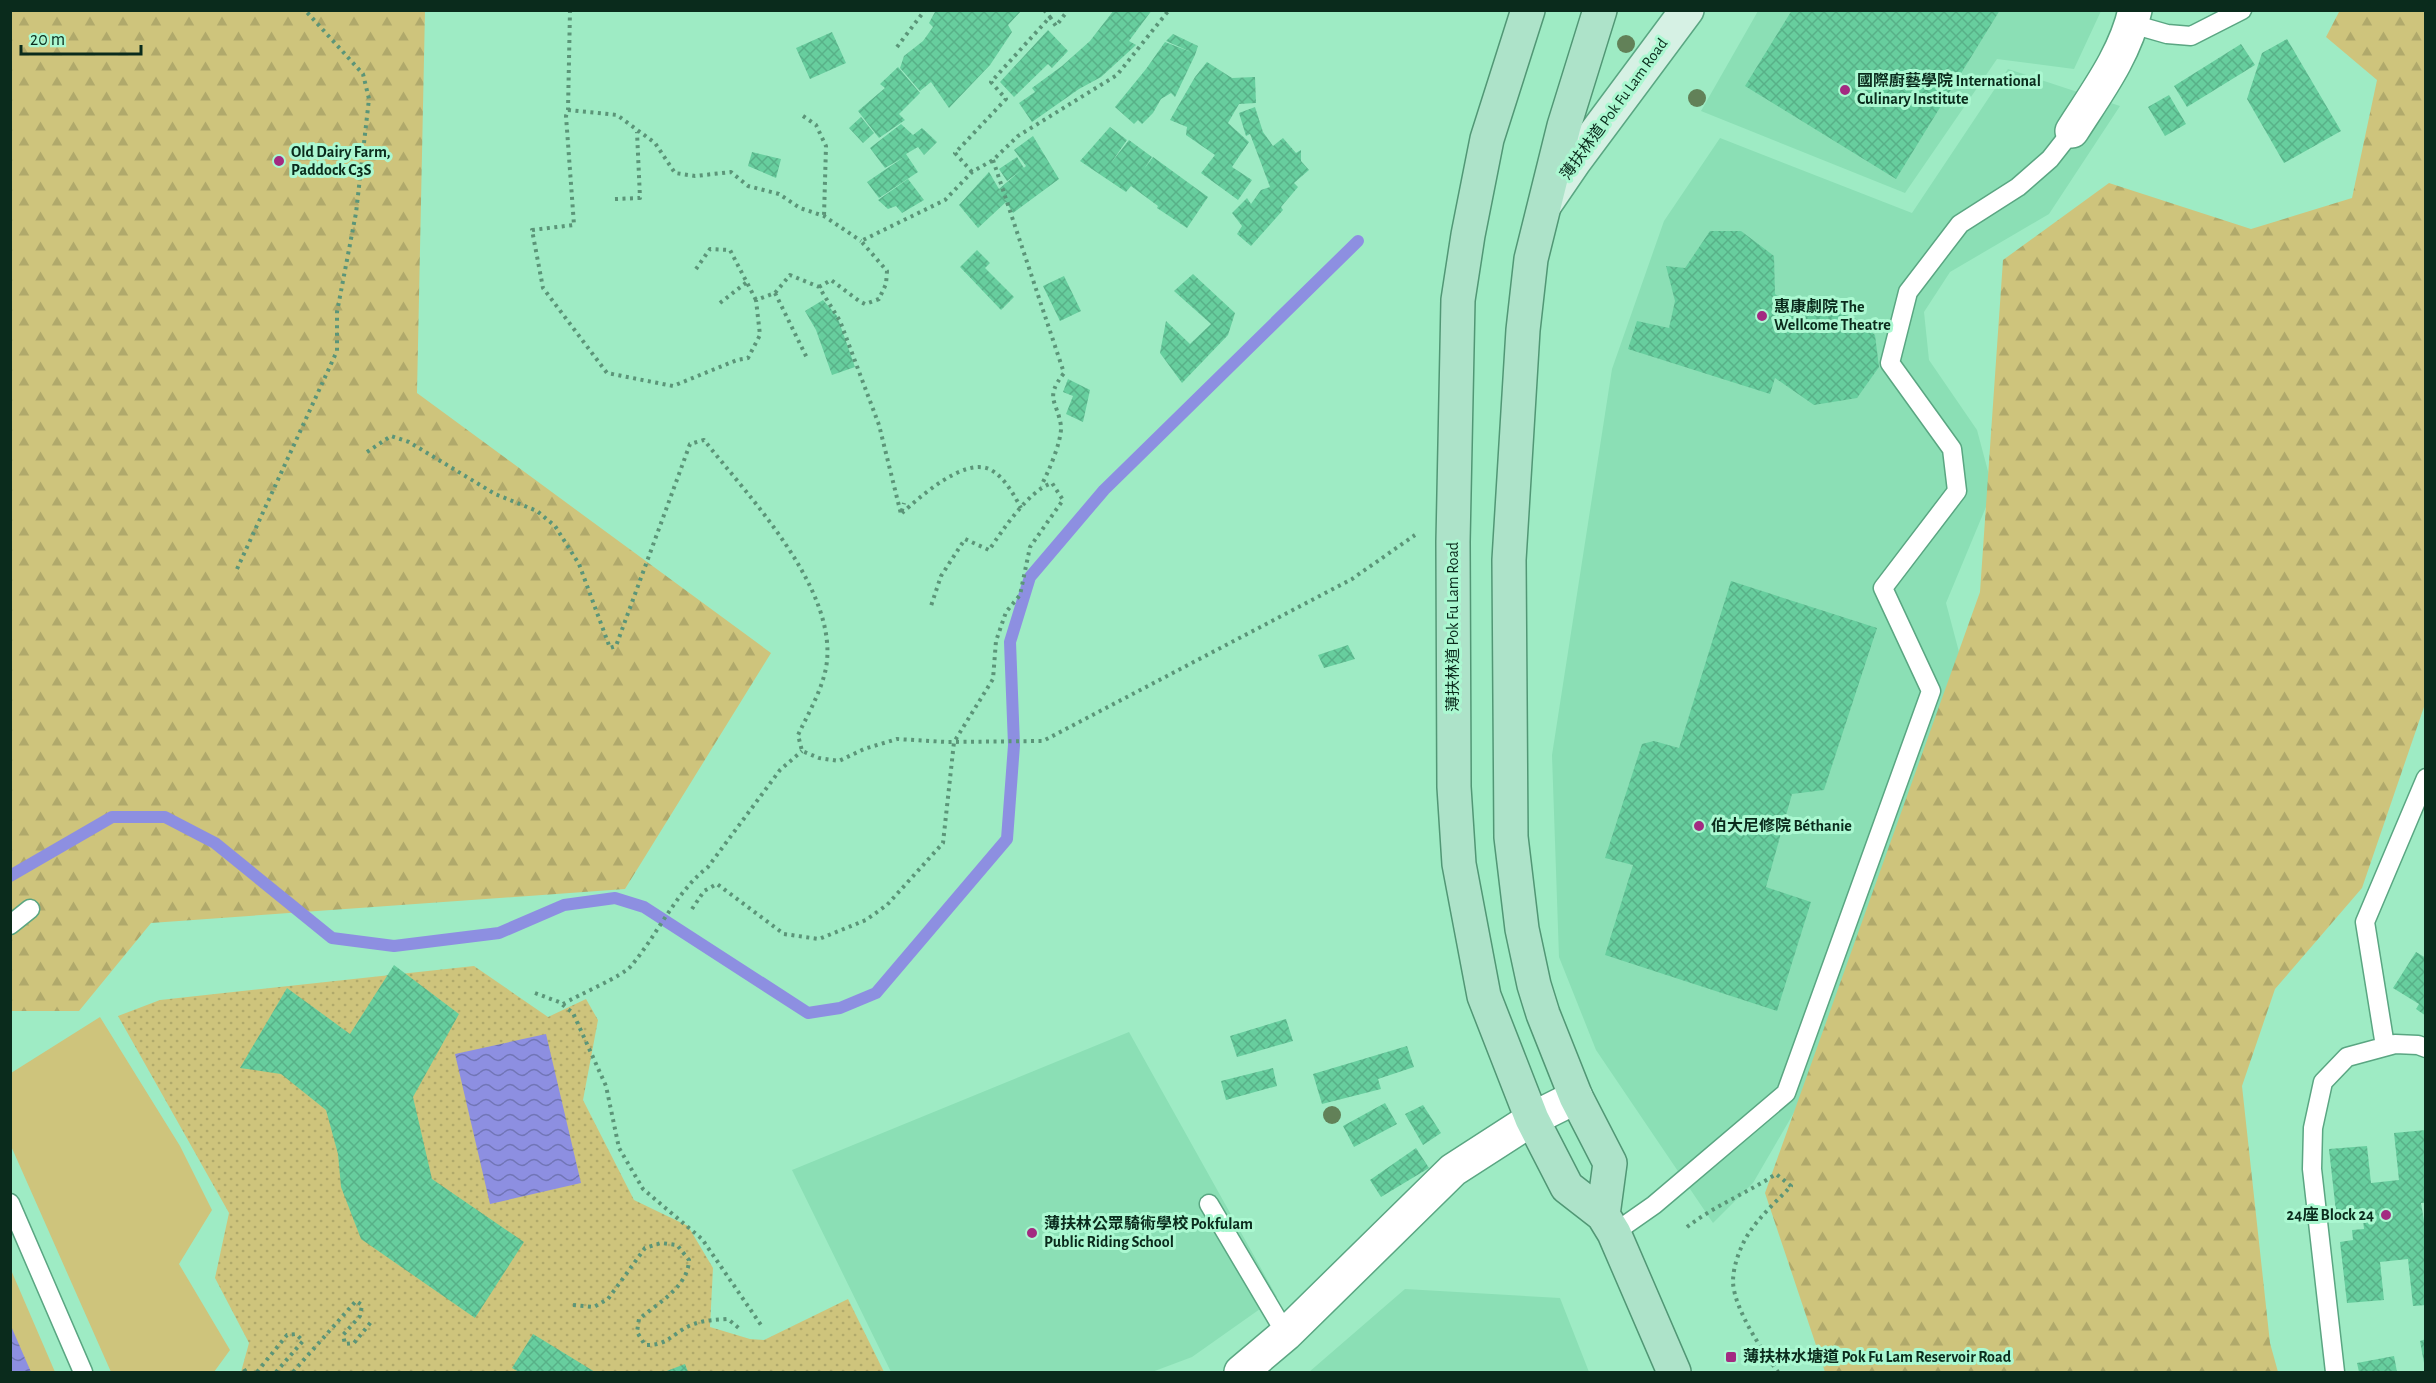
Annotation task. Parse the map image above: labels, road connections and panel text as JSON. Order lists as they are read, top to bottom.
{
  "streets": {
    "main road": ["薄扶林道 Pok Fu Lam Road"]
  },
  "places": {
    "other": [
      "國際廚藝學院 International Culinary Institute",
      "Old Dairy Farm, Paddock C3S",
      "惠康劇院 The Wellcome Theatre",
      "伯大尼修院 Béthanie",
      "24座 Block 24",
      "薄扶林公眾騎術學校 Pokfulam Public Riding School"
    ],
    "transit": ["薄扶林水塘道 Pok Fu Lam Reservoir Road"]
  },
  "scale_bar": "20 m"
}
